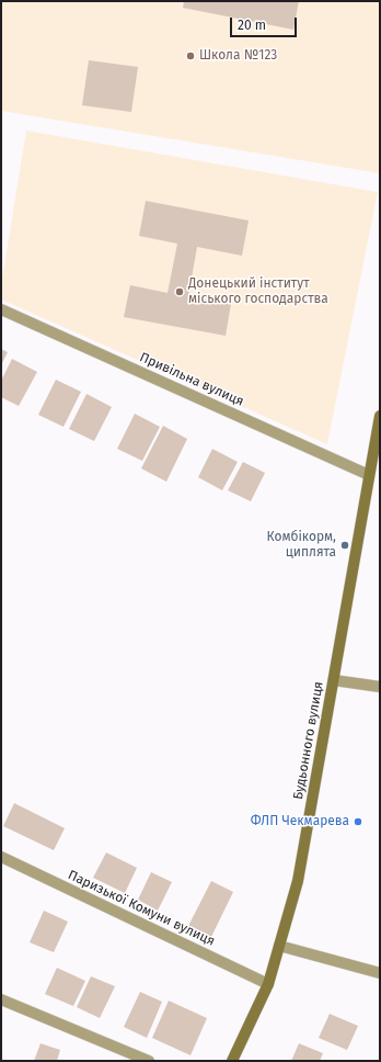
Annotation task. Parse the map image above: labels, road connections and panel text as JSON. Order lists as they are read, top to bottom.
{
  "streets": {
    "main road": ["Будьонного вулиця"],
    "street": ["Привільна вулиця", "Паризької Комуни вулиця"]
  },
  "crossings": [
    ["Привільна вулиця", "Будьонного вулиця"],
    ["Будьонного вулиця", "Паризької Комуни вулиця"]
  ],
  "places": [
    "Школа №123",
    "Донецький інститут міського господарства",
    "Комбікорм, циплята",
    "ФЛП Чекмарева"
  ],
  "scale_bar": "20 m"
}
